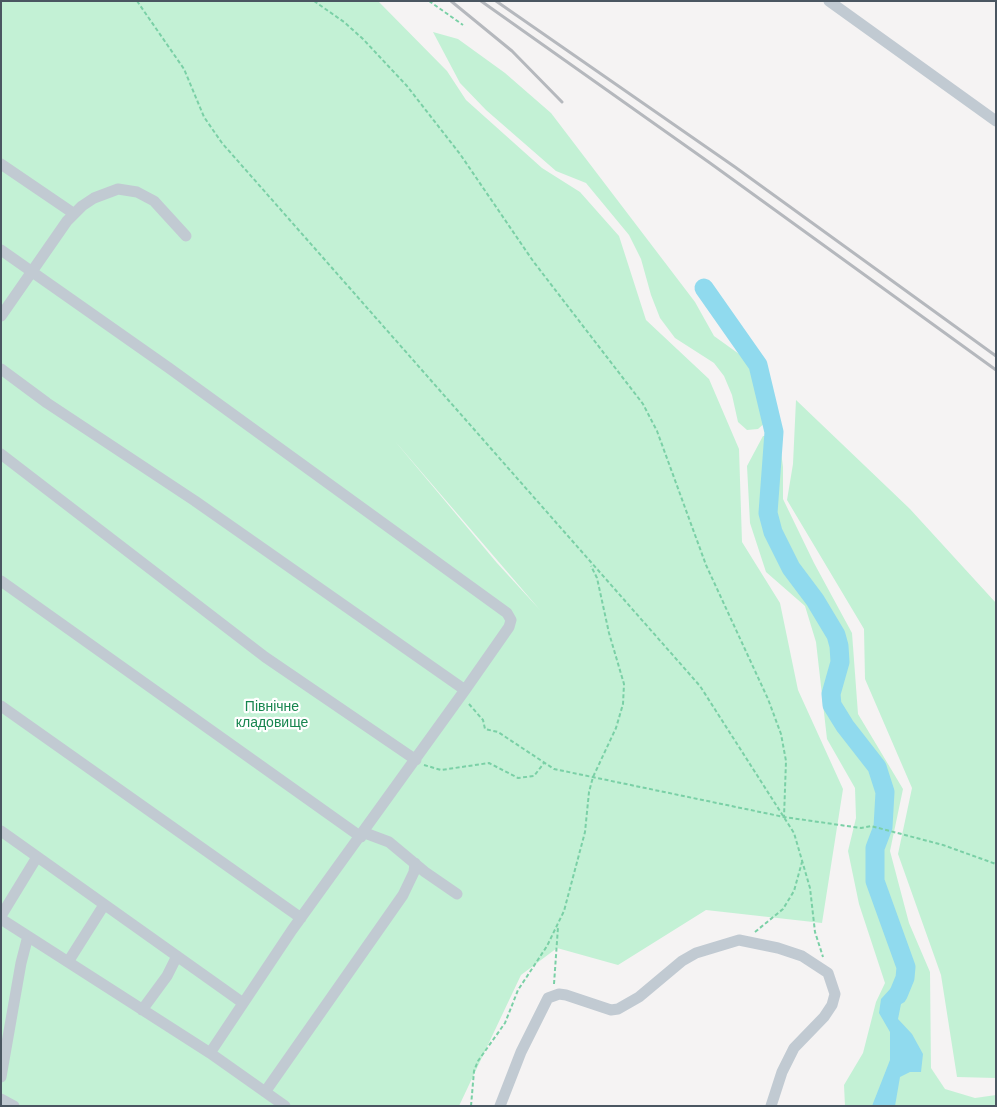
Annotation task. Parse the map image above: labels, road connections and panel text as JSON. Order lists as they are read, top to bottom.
{
  "parks": ["Північне кладовище"]
}
